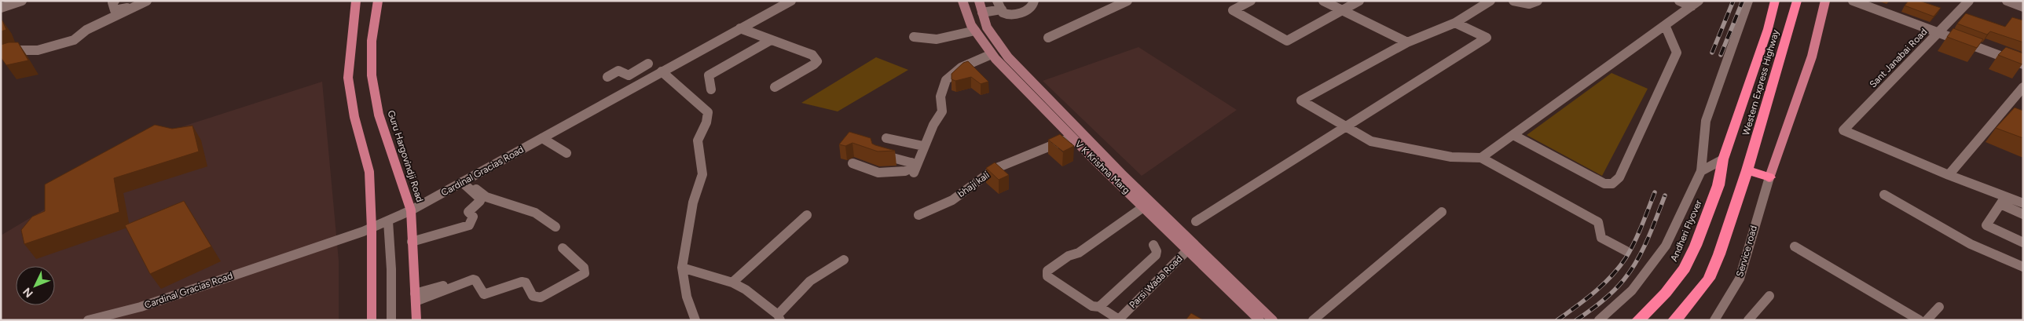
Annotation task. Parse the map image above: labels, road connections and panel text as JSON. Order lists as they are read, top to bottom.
{
  "streets": {
    "highway": ["Western Express Highway", "Andheri Flyover"],
    "main road": ["Guru Hargovindji Road", "V K Krishna Marg"],
    "street": [
      "Sant Janabai Road",
      "Cardinal Gracias Road",
      "bhaji kali",
      "Service road",
      "Parsi Wada Road"
    ]
  },
  "crossings": [
    ["Western Express Highway", "Andheri Flyover"],
    ["Guru Hargovindji Road", "Cardinal Gracias Road"],
    ["V K Krishna Marg", "bhaji kali"],
    ["V K Krishna Marg", "Parsi Wada Road"]
  ],
  "north": "bottom left"
}
